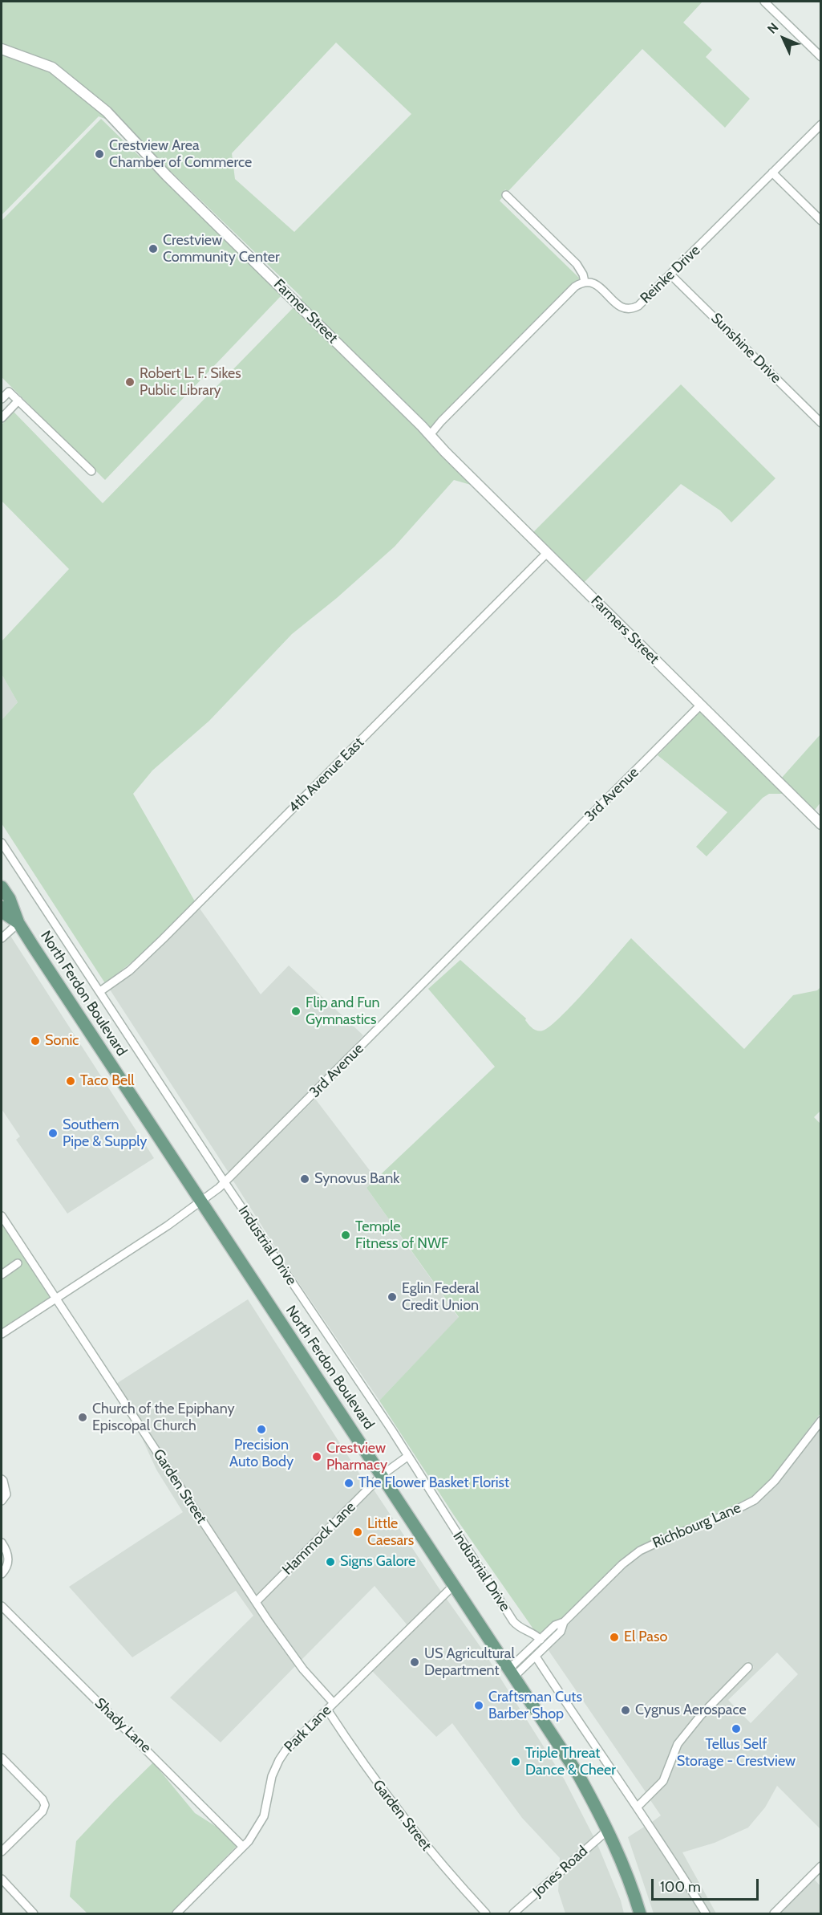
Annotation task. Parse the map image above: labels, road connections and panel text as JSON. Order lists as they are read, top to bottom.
{
  "streets": {
    "main road": ["North Ferdon Boulevard"],
    "street": [
      "Reinke Drive",
      "Farmer Street",
      "Sunshine Drive",
      "Farmers Street",
      "4th Avenue East",
      "3rd Avenue",
      "Industrial Drive",
      "Garden Street",
      "Richbourg Lane",
      "Hammock Lane",
      "Shady Lane",
      "Park Lane",
      "Jones Road"
    ]
  },
  "crossings": [
    ["Reinke Drive", "Sunshine Drive"],
    ["Farmer Street", "Farmers Street"],
    ["Farmers Street", "4th Avenue East"],
    ["Farmers Street", "3rd Avenue"],
    ["4th Avenue East", "Industrial Drive"],
    ["3rd Avenue", "North Ferdon Boulevard"],
    ["3rd Avenue", "Industrial Drive"],
    ["3rd Avenue", "Garden Street"],
    ["North Ferdon Boulevard", "Richbourg Lane"],
    ["North Ferdon Boulevard", "Hammock Lane"],
    ["North Ferdon Boulevard", "Park Lane"],
    ["North Ferdon Boulevard", "Jones Road"],
    ["Industrial Drive", "Richbourg Lane"],
    ["Industrial Drive", "Hammock Lane"],
    ["Garden Street", "Hammock Lane"],
    ["Garden Street", "Park Lane"],
    ["Shady Lane", "Park Lane"]
  ],
  "places": [
    "Crestview Area Chamber of Commerce",
    "Crestview Community Center",
    "Robert L. F. Sikes Public Library",
    "Flip and Fun Gymnastics",
    "Sonic",
    "Taco Bell",
    "Southern Pipe & Supply",
    "Synovus Bank",
    "Temple Fitness of NWF",
    "Eglin Federal Credit Union",
    "Church of the Epiphany Episcopal Church",
    "Precision Auto Body",
    "Crestview Pharmacy",
    "The Flower Basket Florist",
    "Little Caesars",
    "Signs Galore",
    "El Paso",
    "US Agricultural Department",
    "Craftsman Cuts Barber Shop",
    "Cygnus Aerospace",
    "Tellus Self Storage - Crestview",
    "Triple Threat Dance & Cheer"
  ],
  "scale_bar": "100 m",
  "north": "top left"
}
